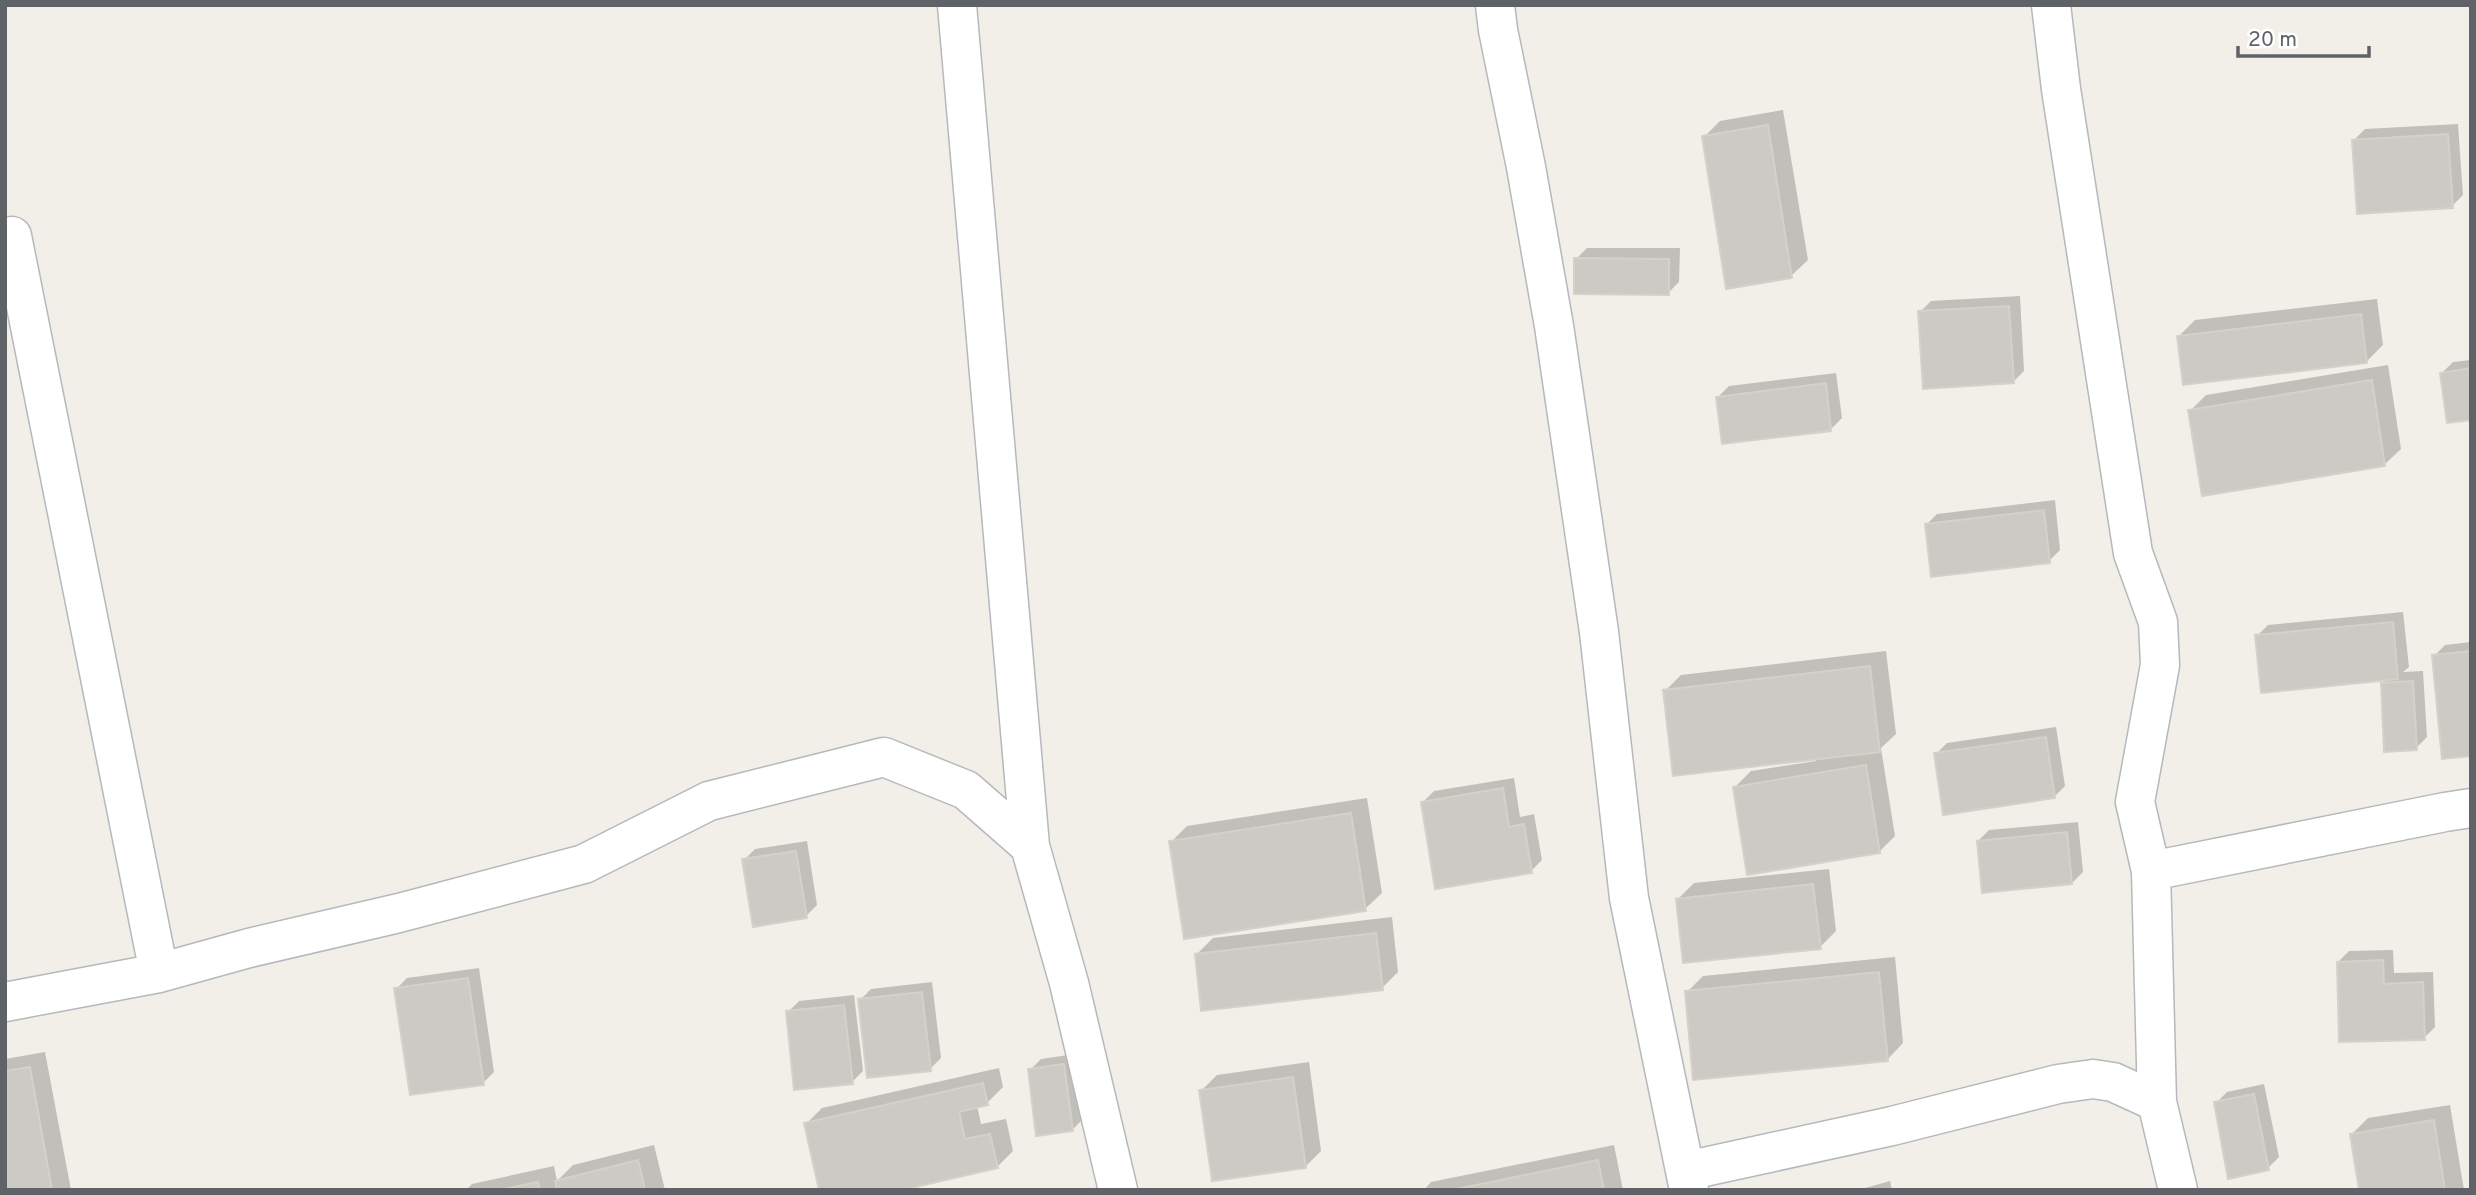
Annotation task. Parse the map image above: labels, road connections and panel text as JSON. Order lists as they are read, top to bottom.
{
  "scale_bar": "20 m"
}
